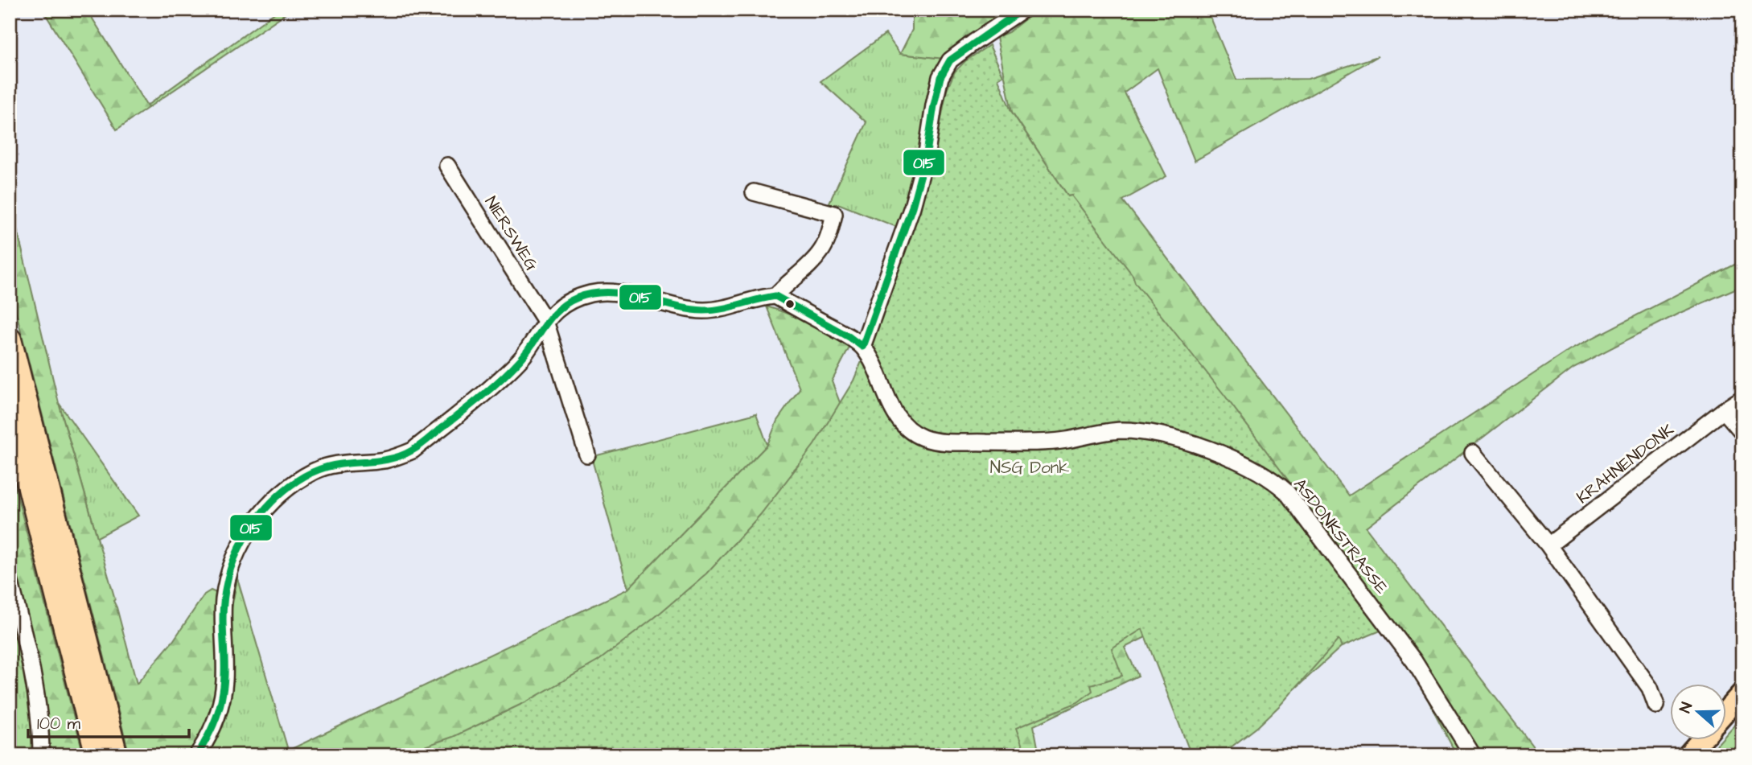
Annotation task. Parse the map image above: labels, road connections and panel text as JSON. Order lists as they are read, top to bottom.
{
  "streets": {
    "street": ["NIERSWEG", "KRAHNENDONK", "ASDONKSTRASSE"]
  },
  "parks": ["NSG Donk"],
  "lines": ["transit line 015"],
  "scale_bar": "100 m",
  "north": "left"
}
